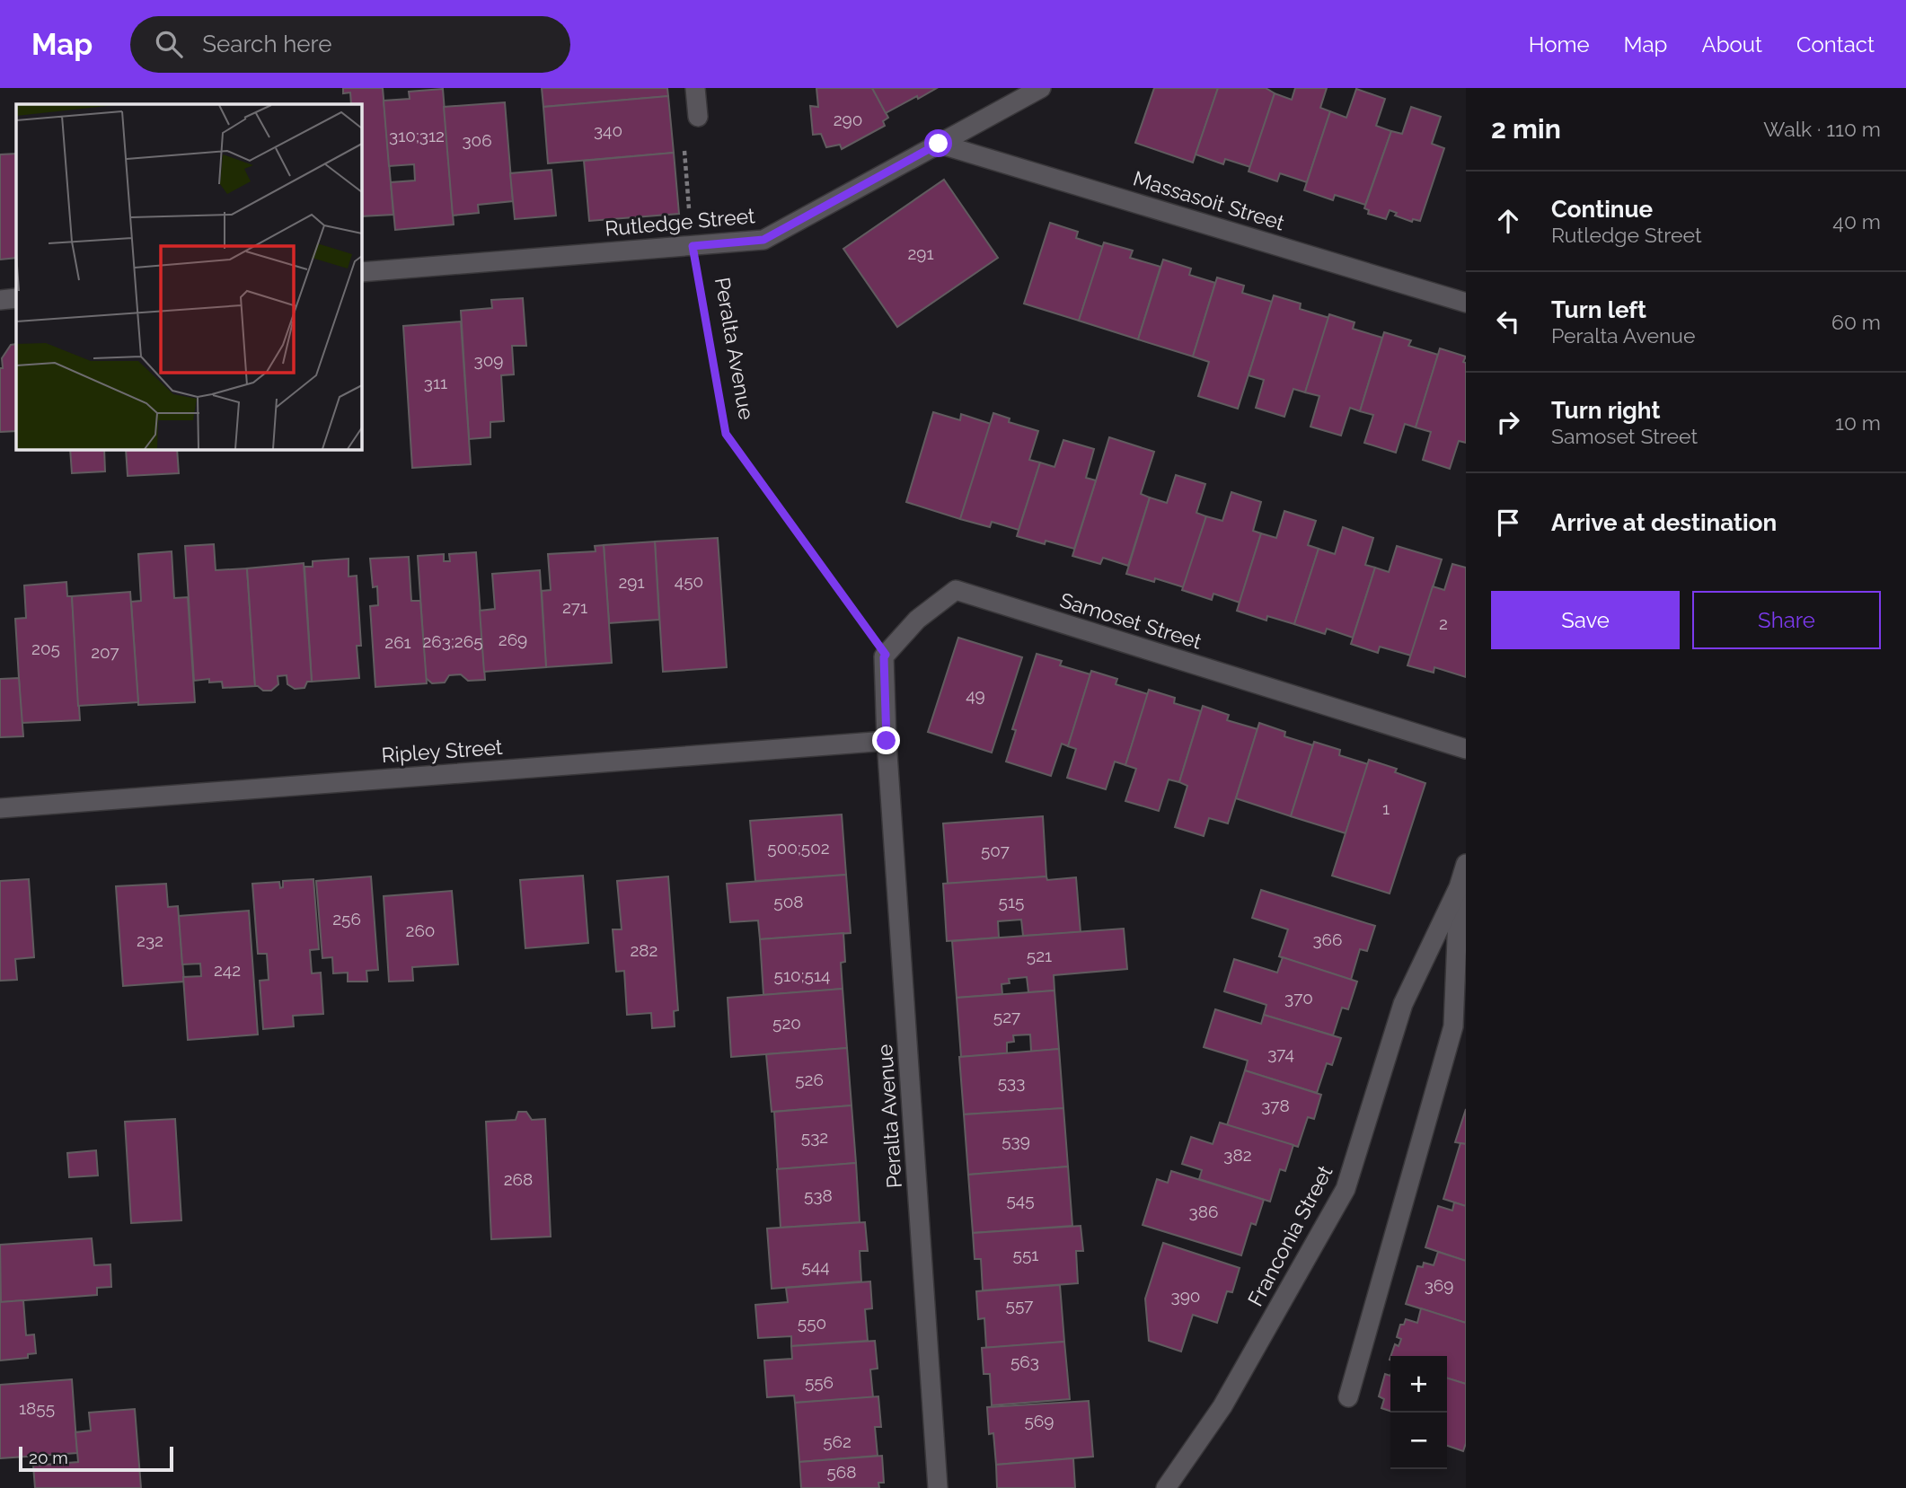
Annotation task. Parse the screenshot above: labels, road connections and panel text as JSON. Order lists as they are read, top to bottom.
{
  "streets": {
    "street": [
      "Massasoit Street",
      "Rutledge Street",
      "Peralta Avenue",
      "Samoset Street",
      "Ripley Street",
      "Franconia Street"
    ]
  },
  "crossings": [
    ["Massasoit Street", "Rutledge Street"],
    ["Rutledge Street", "Peralta Avenue"],
    ["Peralta Avenue", "Samoset Street"],
    ["Peralta Avenue", "Ripley Street"]
  ],
  "house_numbers": [
    "290",
    "340",
    "310;312",
    "306",
    "291",
    "309",
    "311",
    "450",
    "291",
    "271",
    "2",
    "269",
    "263;265",
    "261",
    "205",
    "207",
    "49",
    "1",
    "500;502",
    "507",
    "508",
    "515",
    "256",
    "260",
    "366",
    "232",
    "282",
    "521",
    "242",
    "510;514",
    "370",
    "527",
    "520",
    "374",
    "526",
    "533",
    "378",
    "532",
    "539",
    "382",
    "268",
    "538",
    "545",
    "386",
    "551",
    "544",
    "369",
    "390",
    "557",
    "550",
    "563",
    "556",
    "1855",
    "569",
    "562",
    "568"
  ],
  "scale_bar": "20 m",
  "page": {
    "header": "Map",
    "search": "Search here",
    "nav": [
      "Home",
      "Map",
      "About",
      "Contact"
    ],
    "heading": ["2 min", "Walk · 110 m"],
    "list": [
      ["Continue", "Rutledge Street", "40 m"],
      ["Turn left", "Peralta Avenue", "60 m"],
      ["Turn right", "Samoset Street", "10 m"],
      "Arrive at destination"
    ],
    "buttons": ["Save", "Share"],
    "map_buttons": ["+", "−"],
    "scale": "20 m"
  }
}
